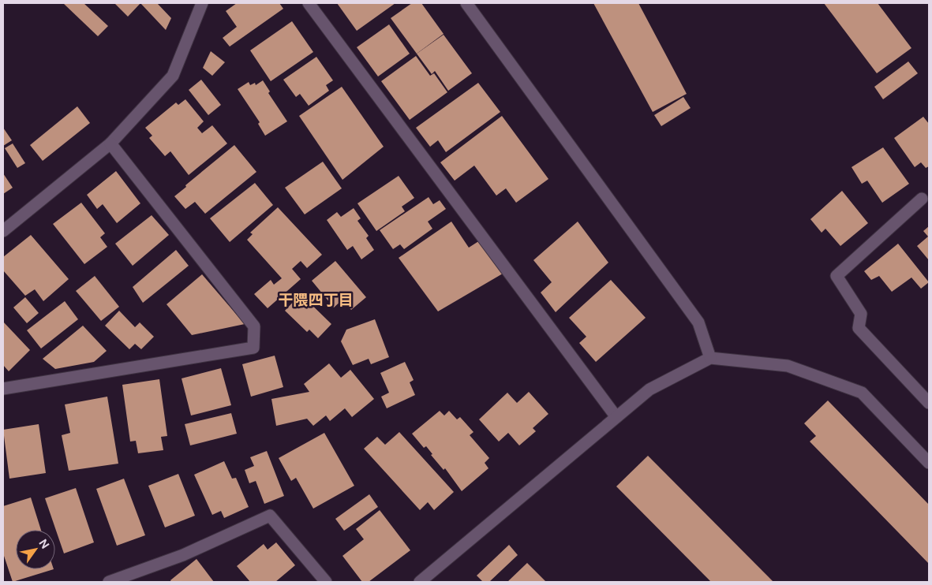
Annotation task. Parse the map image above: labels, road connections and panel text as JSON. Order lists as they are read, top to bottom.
{
  "districts": ["干隈四丁目"],
  "north": "top right"
}
